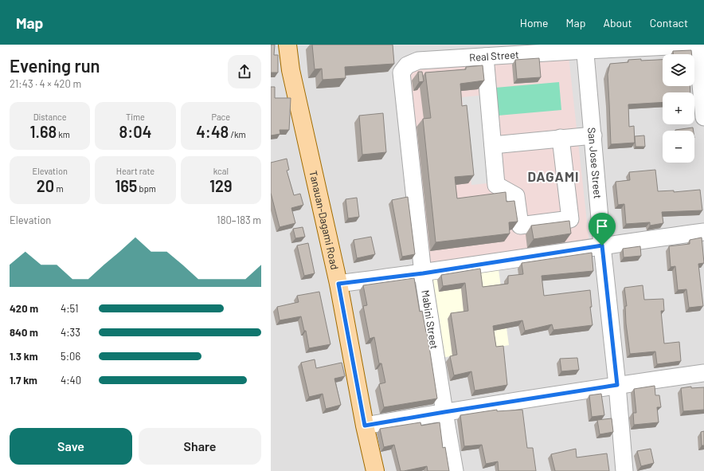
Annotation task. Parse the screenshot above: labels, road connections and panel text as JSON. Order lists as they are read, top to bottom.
{
  "streets": {
    "main road": ["Tanauan-Dagami Road"],
    "street": ["Real Street", "San Jose Street", "Mabini Street"]
  },
  "crossings": [
    ["Real Street", "San Jose Street"],
    ["Real Street", "Mabini Street"]
  ],
  "districts": ["DAGAMI"],
  "page": {
    "header": "Map",
    "nav": [
      "Home",
      "Map",
      "About",
      "Contact"
    ],
    "heading": ["Evening run", "21:43 · 4 × 420 m"],
    "map_buttons": ["+", "−"],
    "stats": [
      ["Distance", "1.68 km"],
      ["Time", "8:04"],
      ["Pace", "4:48 /km"],
      ["Elevation", "20 m"],
      ["Heart rate", "165 bpm"],
      ["kcal", "129"]
    ],
    "chart": ["Elevation", "180–183 m"],
    "list": [
      {
        "name": "420 m",
        "note": "4:51"
      },
      {
        "name": "840 m",
        "note": "4:33"
      },
      {
        "name": "1.3 km",
        "note": "5:06"
      },
      {
        "name": "1.7 km",
        "note": "4:40"
      }
    ],
    "buttons": ["Save", "Share"]
  }
}
